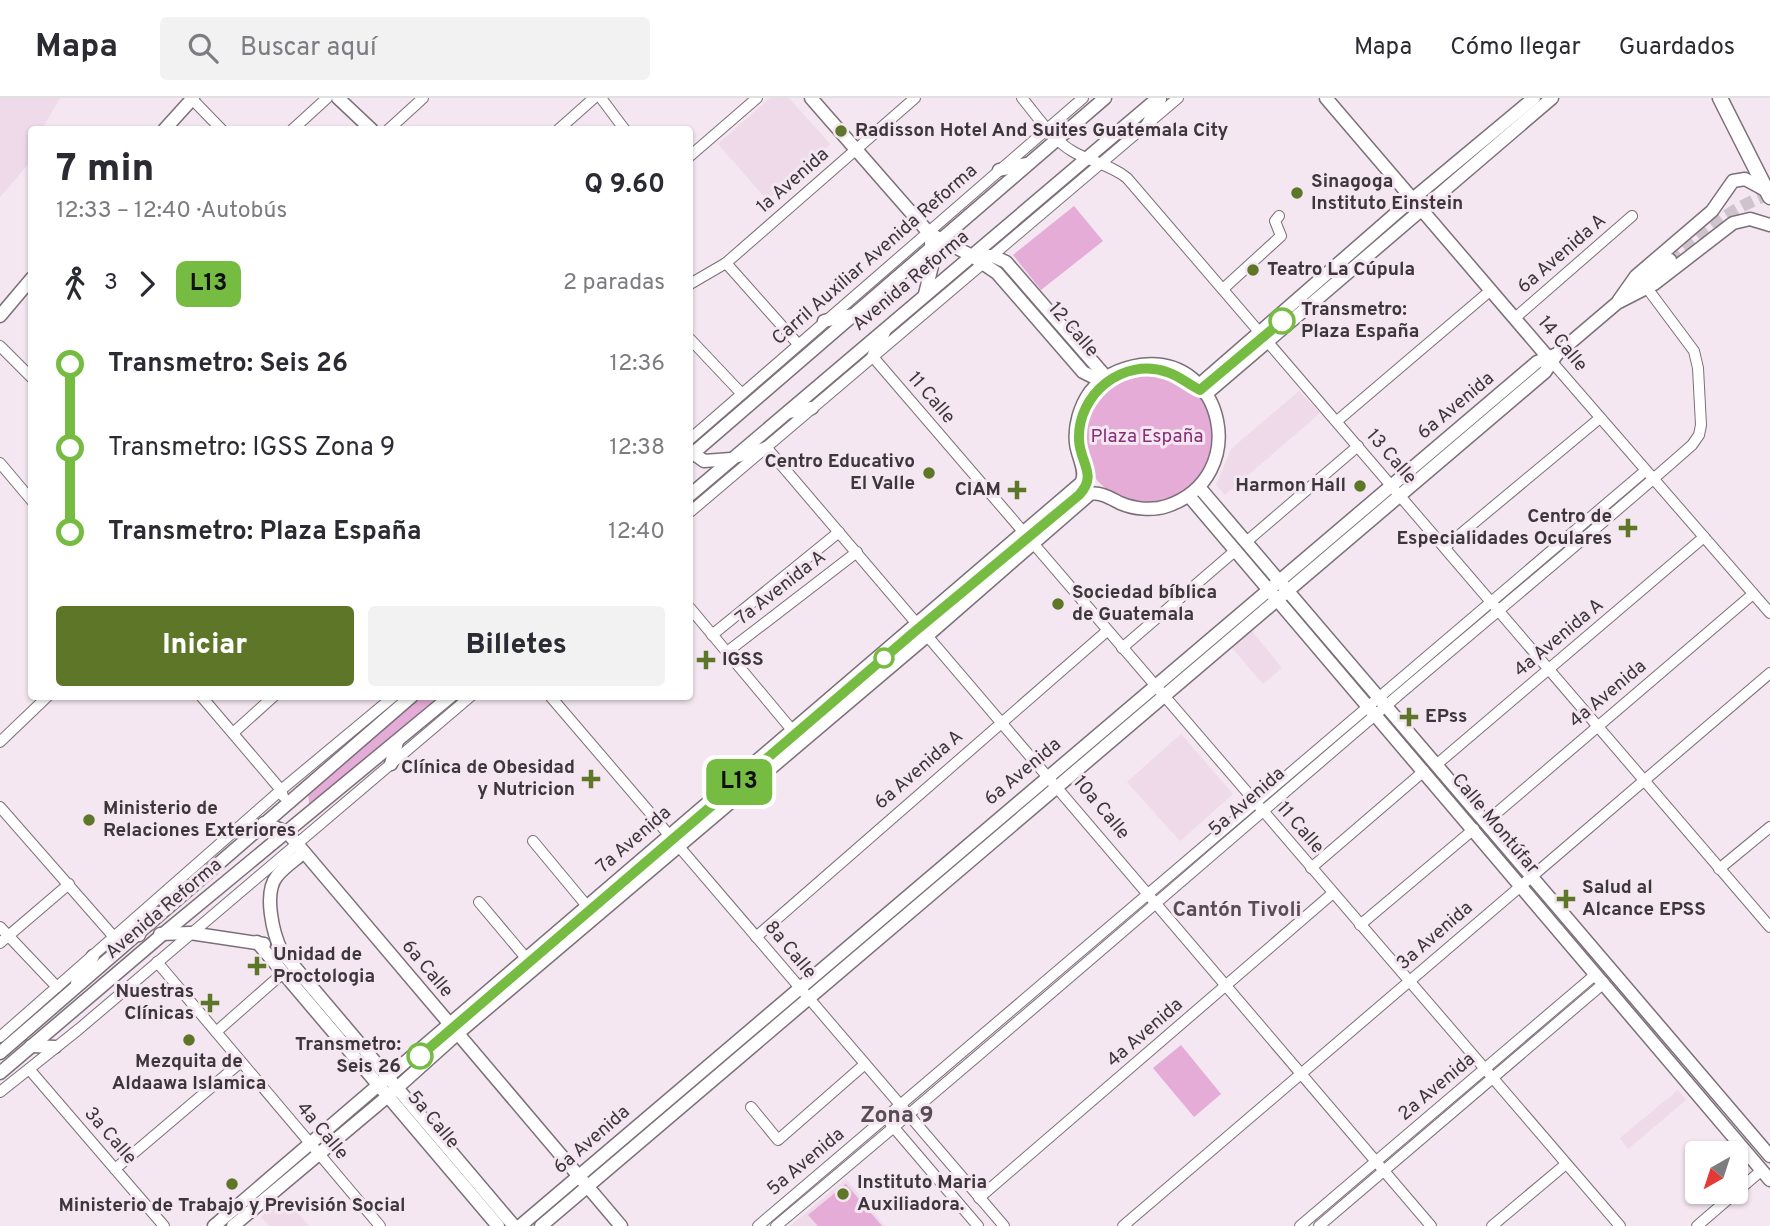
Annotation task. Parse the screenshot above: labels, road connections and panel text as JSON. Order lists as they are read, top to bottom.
{
  "streets": {
    "main road": [
      "Avenida Reforma",
      "12 Calle",
      "14 Calle",
      "6a Avenida",
      "Calle Montúfar",
      "7a Avenida",
      "6a Calle",
      "5a Calle"
    ],
    "street": [
      "1a Avenida",
      "6a Avenida A",
      "Carril Auxiliar Avenida Reforma",
      "11 Calle",
      "13 Calle",
      "7a Avenida A",
      "4a Avenida A",
      "4a Avenida",
      "5a Avenida",
      "10a Calle",
      "3a Avenida",
      "8a Calle",
      "2a Avenida",
      "4a Calle",
      "3a Calle"
    ]
  },
  "crossings": [
    ["6a Avenida A", "14 Calle"],
    ["6a Avenida A", "11 Calle"],
    ["6a Avenida A", "13 Calle"],
    ["6a Avenida A", "10a Calle"],
    ["6a Avenida A", "8a Calle"],
    ["Carril Auxiliar Avenida Reforma", "13 Calle"],
    ["Avenida Reforma", "13 Calle"],
    ["Avenida Reforma", "6a Calle"],
    ["Avenida Reforma", "5a Calle"],
    ["12 Calle", "7a Avenida"],
    ["14 Calle", "6a Avenida"],
    ["14 Calle", "4a Avenida A"],
    ["14 Calle", "4a Avenida"],
    ["14 Calle", "5a Avenida"],
    ["11 Calle", "6a Avenida"],
    ["11 Calle", "4a Avenida A"],
    ["11 Calle", "4a Avenida"],
    ["11 Calle", "5a Avenida"],
    ["11 Calle", "7a Avenida"],
    ["11 Calle", "3a Avenida"],
    ["11 Calle", "2a Avenida"],
    ["6a Avenida", "13 Calle"],
    ["6a Avenida", "5a Avenida"],
    ["6a Avenida", "10a Calle"],
    ["6a Avenida", "Calle Montúfar"],
    ["6a Avenida", "8a Calle"],
    ["6a Avenida", "6a Calle"],
    ["13 Calle", "4a Avenida A"],
    ["13 Calle", "4a Avenida"],
    ["13 Calle", "5a Avenida"],
    ["13 Calle", "3a Avenida"],
    ["7a Avenida A", "10a Calle"],
    ["4a Avenida A", "Calle Montúfar"],
    ["4a Avenida", "10a Calle"],
    ["4a Avenida", "Calle Montúfar"],
    ["4a Avenida", "8a Calle"],
    ["5a Avenida", "10a Calle"],
    ["5a Avenida", "Calle Montúfar"],
    ["5a Avenida", "8a Calle"],
    ["10a Calle", "7a Avenida"],
    ["10a Calle", "3a Avenida"],
    ["10a Calle", "2a Avenida"],
    ["Calle Montúfar", "7a Avenida"],
    ["Calle Montúfar", "3a Avenida"],
    ["Calle Montúfar", "2a Avenida"],
    ["7a Avenida", "8a Calle"],
    ["7a Avenida", "6a Calle"],
    ["7a Avenida", "5a Calle"],
    ["7a Avenida", "4a Calle"],
    ["6a Calle", "5a Calle"]
  ],
  "districts": ["Cantón Tivoli", "Zona 9"],
  "parks": ["Plaza España"],
  "places": {
    "other": [
      "Radisson Hotel And Suites Guatemala City",
      "Sinagoga Instituto Einstein",
      "Teatro La Cúpula",
      "Transmetro: Plaza España",
      "Centro Educativo El Valle",
      "Harmon Hall",
      "Sociedad bíblica de Guatemala",
      "Ministerio de Relaciones Exteriores",
      "Mezquita de Aldaawa Islamica",
      "Transmetro: Seis 26",
      "Ministerio de Trabajo y Previsión Social",
      "Instituto Maria Auxiliadora."
    ],
    "health": [
      "CIAM",
      "Centro de Especialidades Oculares",
      "IGSS",
      "EPss",
      "Clínica de Obesidad y Nutricion",
      "Salud al Alcance EPSS",
      "Unidad de Proctologia",
      "Nuestras Clínicas"
    ]
  },
  "lines": ["bus line L13"],
  "north": "bottom left",
  "page": {
    "header": "Mapa",
    "search": "Buscar aquí",
    "nav": ["Mapa", "Cómo llegar", "Guardados"],
    "on_map": "L13",
    "heading": ["7 min", "12:33 – 12:40 · Autobús", "Q 9.60"],
    "legs": ["3", "L13", "2 paradas"],
    "list": [
      {
        "name": "Transmetro: Seis 26",
        "value": "12:36"
      },
      {
        "name": "Transmetro: IGSS Zona 9",
        "value": "12:38"
      },
      {
        "name": "Transmetro: Plaza España",
        "value": "12:40"
      }
    ],
    "buttons": ["Iniciar", "Billetes"]
  }
}
